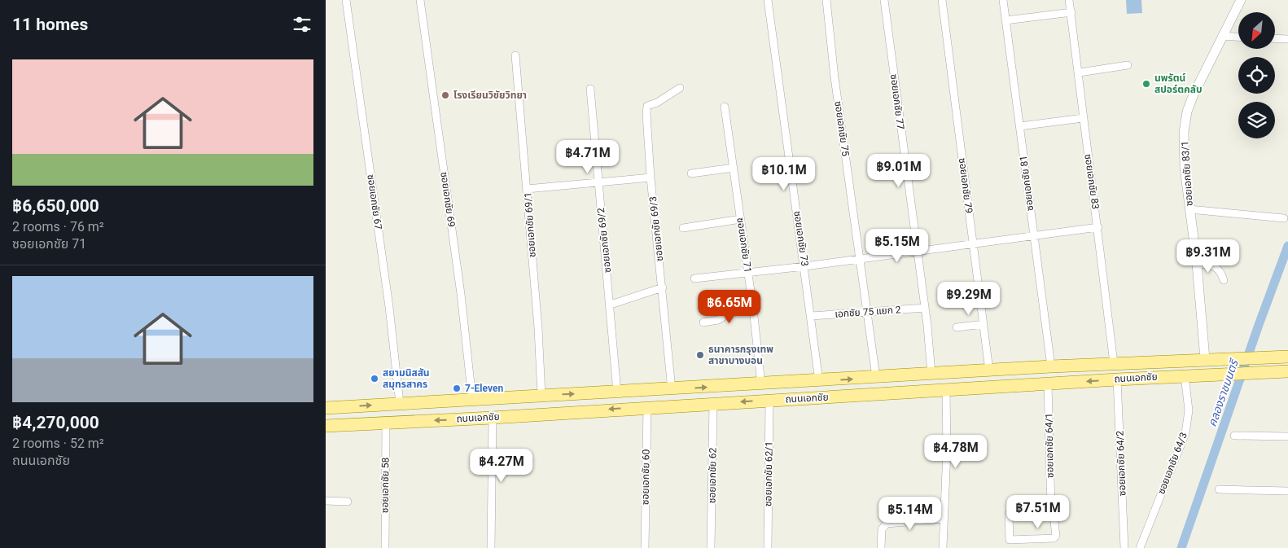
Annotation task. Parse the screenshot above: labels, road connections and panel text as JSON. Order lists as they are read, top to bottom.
{
  "streets": {
    "main road": ["ถนนเอกชัย"],
    "street": [
      "ซอยเอกชัย 77",
      "ซอยเอกชัย 75",
      "ซอยเอกชัย 83/1",
      "ซอยเอกชัย 83",
      "ซอยเอกชัย 81",
      "ซอยเอกชัย 79",
      "ซอยเอกชัย 69",
      "ซอยเอกชัย 67",
      "ซอยเอกชัย 69/1",
      "ซอยเอกชัย 69/3",
      "ซอยเอกชัย 73",
      "ซอยเอกชัย 69/2",
      "ซอยเอกชัย 71",
      "เอกชัย 75 แยก 2",
      "ซอยเอกชัย 64/1",
      "ซอยเอกชัย 64/2",
      "ซอยเอกชัย 64/3",
      "ซอยเอกชัย 62/1",
      "ซอยเอกชัย 62",
      "ซอยเอกชัย 60",
      "ซอยเอกชัย 58"
    ]
  },
  "crossings": [
    ["ซอยเอกชัย 77", "เอกชัย 75 แยก 2"],
    ["ซอยเอกชัย 77", "ถนนเอกชัย"],
    ["ซอยเอกชัย 75", "เอกชัย 75 แยก 2"],
    ["ซอยเอกชัย 75", "ถนนเอกชัย"],
    ["ซอยเอกชัย 83/1", "ถนนเอกชัย"],
    ["ซอยเอกชัย 83", "ถนนเอกชัย"],
    ["ซอยเอกชัย 81", "ถนนเอกชัย"],
    ["ซอยเอกชัย 79", "ถนนเอกชัย"],
    ["ซอยเอกชัย 69", "ถนนเอกชัย"],
    ["ซอยเอกชัย 67", "ถนนเอกชัย"],
    ["ซอยเอกชัย 69/1", "ถนนเอกชัย"],
    ["ซอยเอกชัย 69/3", "ถนนเอกชัย"],
    ["ซอยเอกชัย 73", "เอกชัย 75 แยก 2"],
    ["ซอยเอกชัย 73", "ถนนเอกชัย"],
    ["ซอยเอกชัย 69/2", "ถนนเอกชัย"],
    ["ซอยเอกชัย 71", "ถนนเอกชัย"],
    ["ถนนเอกชัย", "ซอยเอกชัย 64/1"],
    ["ถนนเอกชัย", "ซอยเอกชัย 64/2"],
    ["ถนนเอกชัย", "ซอยเอกชัย 64/3"],
    ["ถนนเอกชัย", "ซอยเอกชัย 62/1"],
    ["ถนนเอกชัย", "ซอยเอกชัย 62"],
    ["ถนนเอกชัย", "ซอยเอกชัย 60"],
    ["ถนนเอกชัย", "ซอยเอกชัย 58"]
  ],
  "water": ["คลองราชมนตรี"],
  "places": [
    "นพรัตน์ สปอร์ตคลับ",
    "โรงเรียนวิชัยวิทยา",
    "ธนาคารกรุงเทพ สาขาบางบอน",
    "สยามนิสสัน สมุทรสาคร",
    "7-Eleven"
  ],
  "north": "bottom left",
  "page": {
    "heading": "11 homes",
    "list": [
      {
        "name": "฿6,650,000",
        "note": "2 rooms · 76 m² · ซอยเอกชัย 71"
      },
      {
        "name": "฿4,270,000",
        "note": "2 rooms · 52 m² · ถนนเอกชัย"
      }
    ],
    "price": [
      "฿4.71M",
      "฿9.01M",
      "฿10.1M",
      "฿5.15M",
      "฿9.31M",
      "฿9.29M",
      "฿6.65M",
      "฿4.78M",
      "฿4.27M",
      "฿7.51M",
      "฿5.14M"
    ]
  }
}
